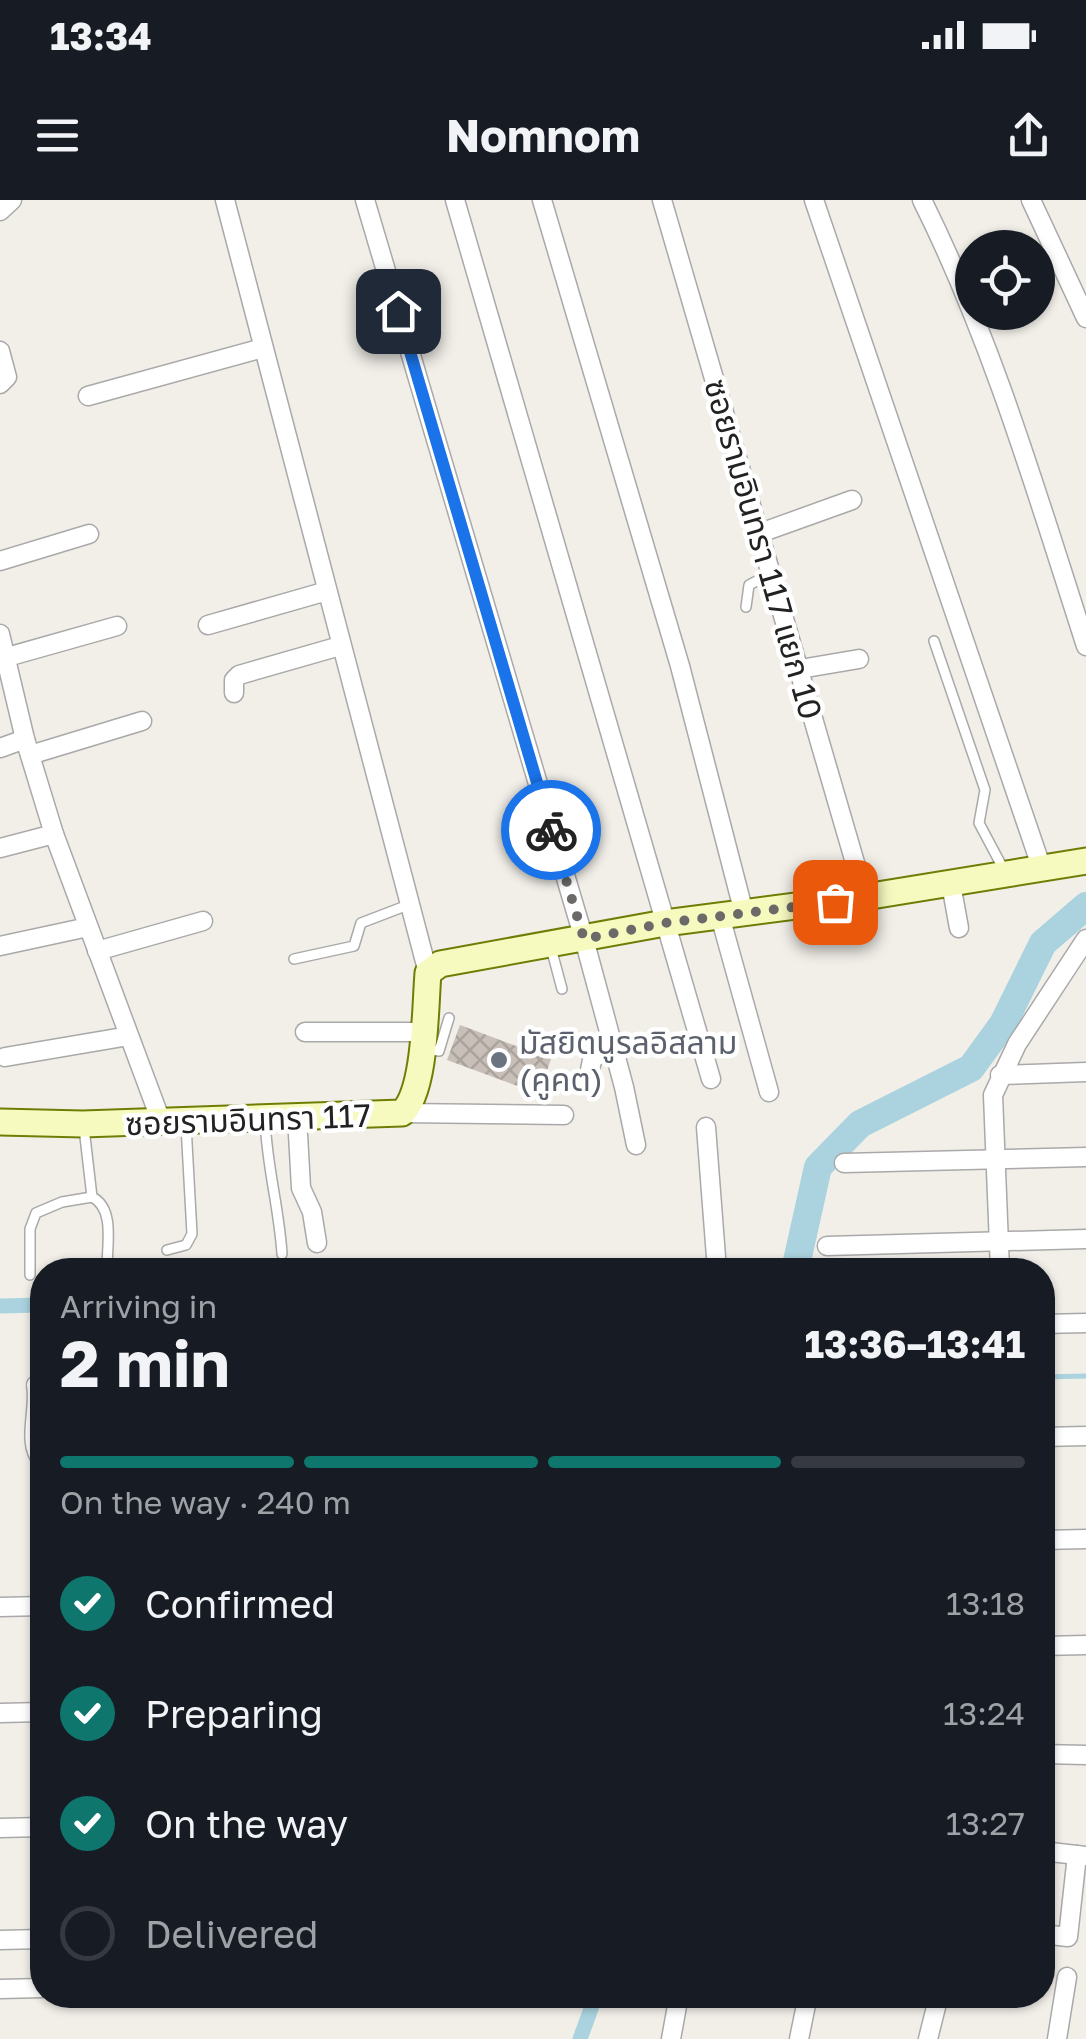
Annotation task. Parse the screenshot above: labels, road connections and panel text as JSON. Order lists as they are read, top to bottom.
{
  "streets": {
    "street": ["ซอยรามอินทรา 117 แยก 10", "ซอยรามอินทรา 117"]
  },
  "places": ["มัสยิตนูรลอิสลาม (คูคต)"],
  "page": {
    "status": "13:34",
    "header": "Nomnom",
    "heading": ["2 min", "Arriving in", "13:36–13:41"],
    "bar": "On the way · 240 m",
    "list": [
      ["Confirmed", "13:18"],
      ["Preparing", "13:24"],
      ["On the way", "13:27"],
      "Delivered"
    ]
  }
}
